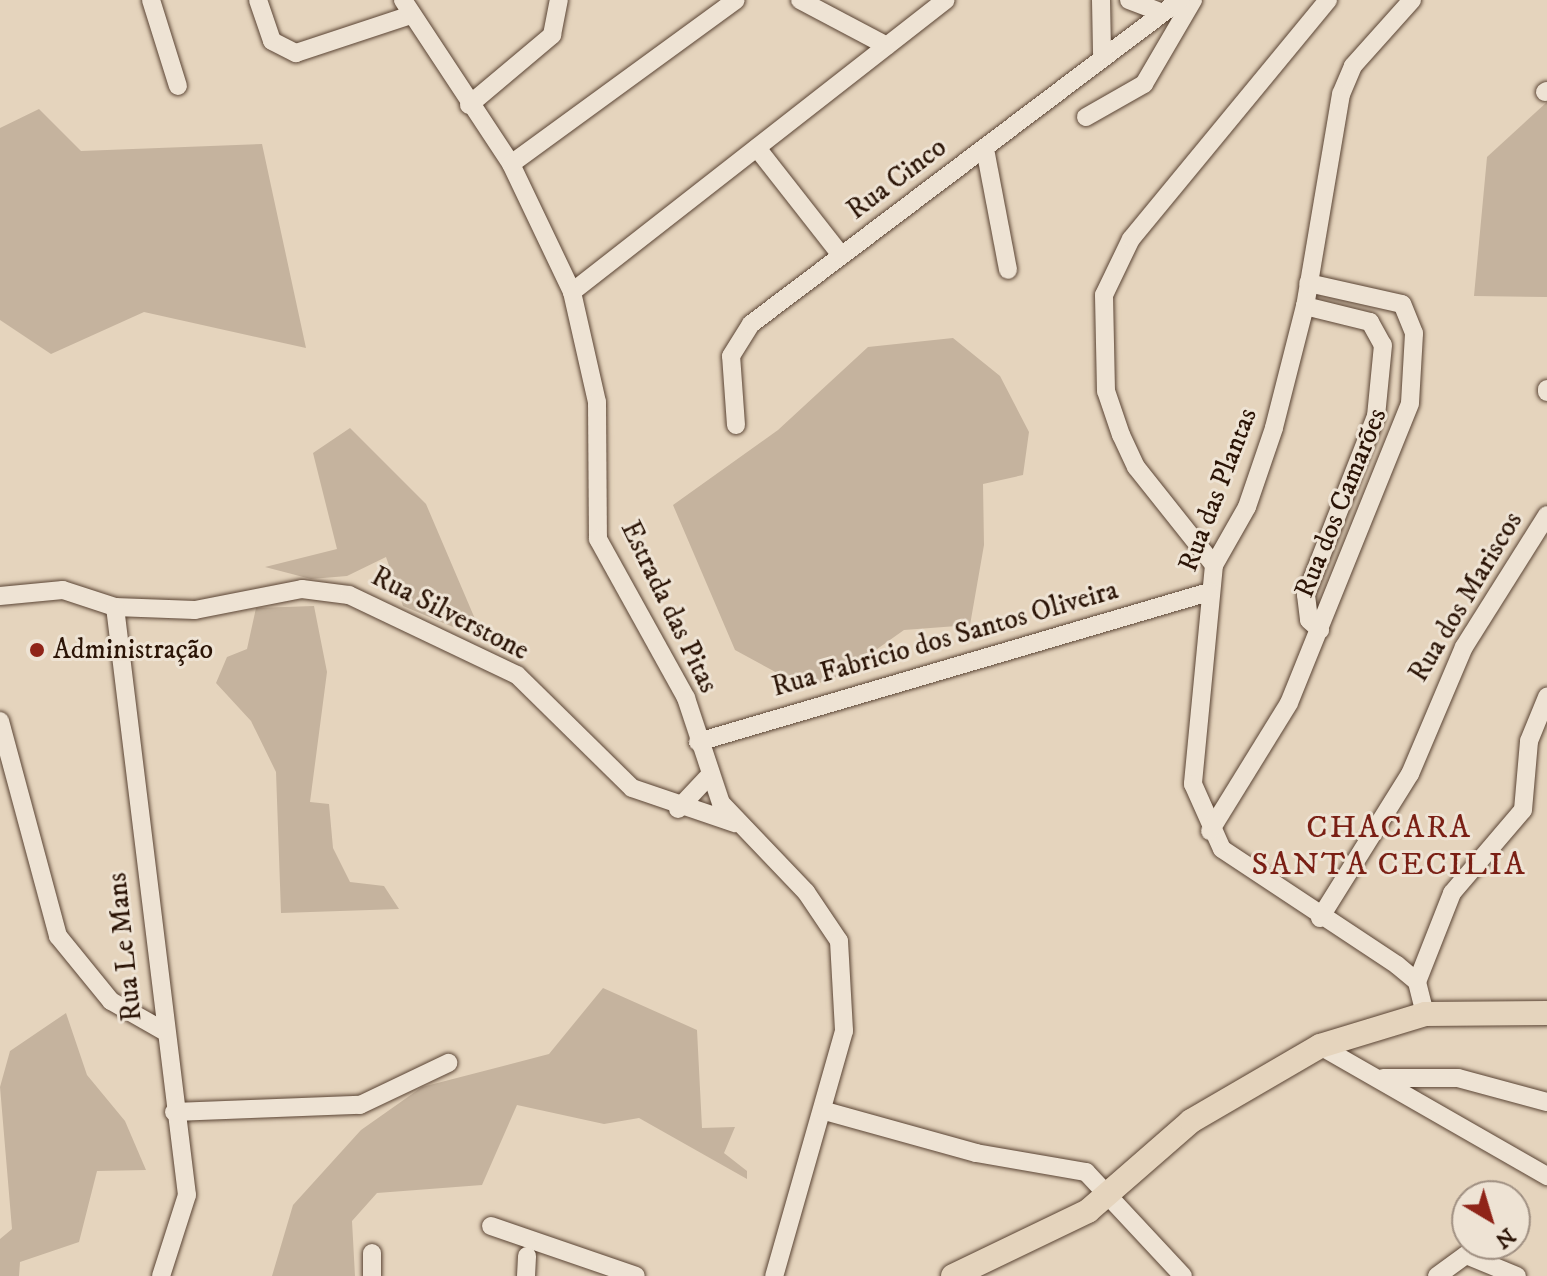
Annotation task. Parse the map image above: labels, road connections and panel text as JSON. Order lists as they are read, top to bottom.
{
  "streets": {
    "street": [
      "Rua Cinco",
      "Rua das Plantas",
      "Rua dos Camarões",
      "Rua dos Mariscos",
      "Estrada das Pitas",
      "Rua Silverstone",
      "Rua Fabricio dos Santos Oliveira",
      "Rua Le Mans"
    ]
  },
  "crossings": [
    ["Rua das Plantas", "Rua dos Camarões"],
    ["Rua das Plantas", "Rua dos Mariscos"],
    ["Rua das Plantas", "Rua Fabricio dos Santos Oliveira"],
    ["Estrada das Pitas", "Rua Silverstone"],
    ["Estrada das Pitas", "Rua Fabricio dos Santos Oliveira"],
    ["Rua Silverstone", "Rua Le Mans"]
  ],
  "districts": ["CHACARA SANTA CECILIA"],
  "places": ["Administração"],
  "north": "bottom right"
}
